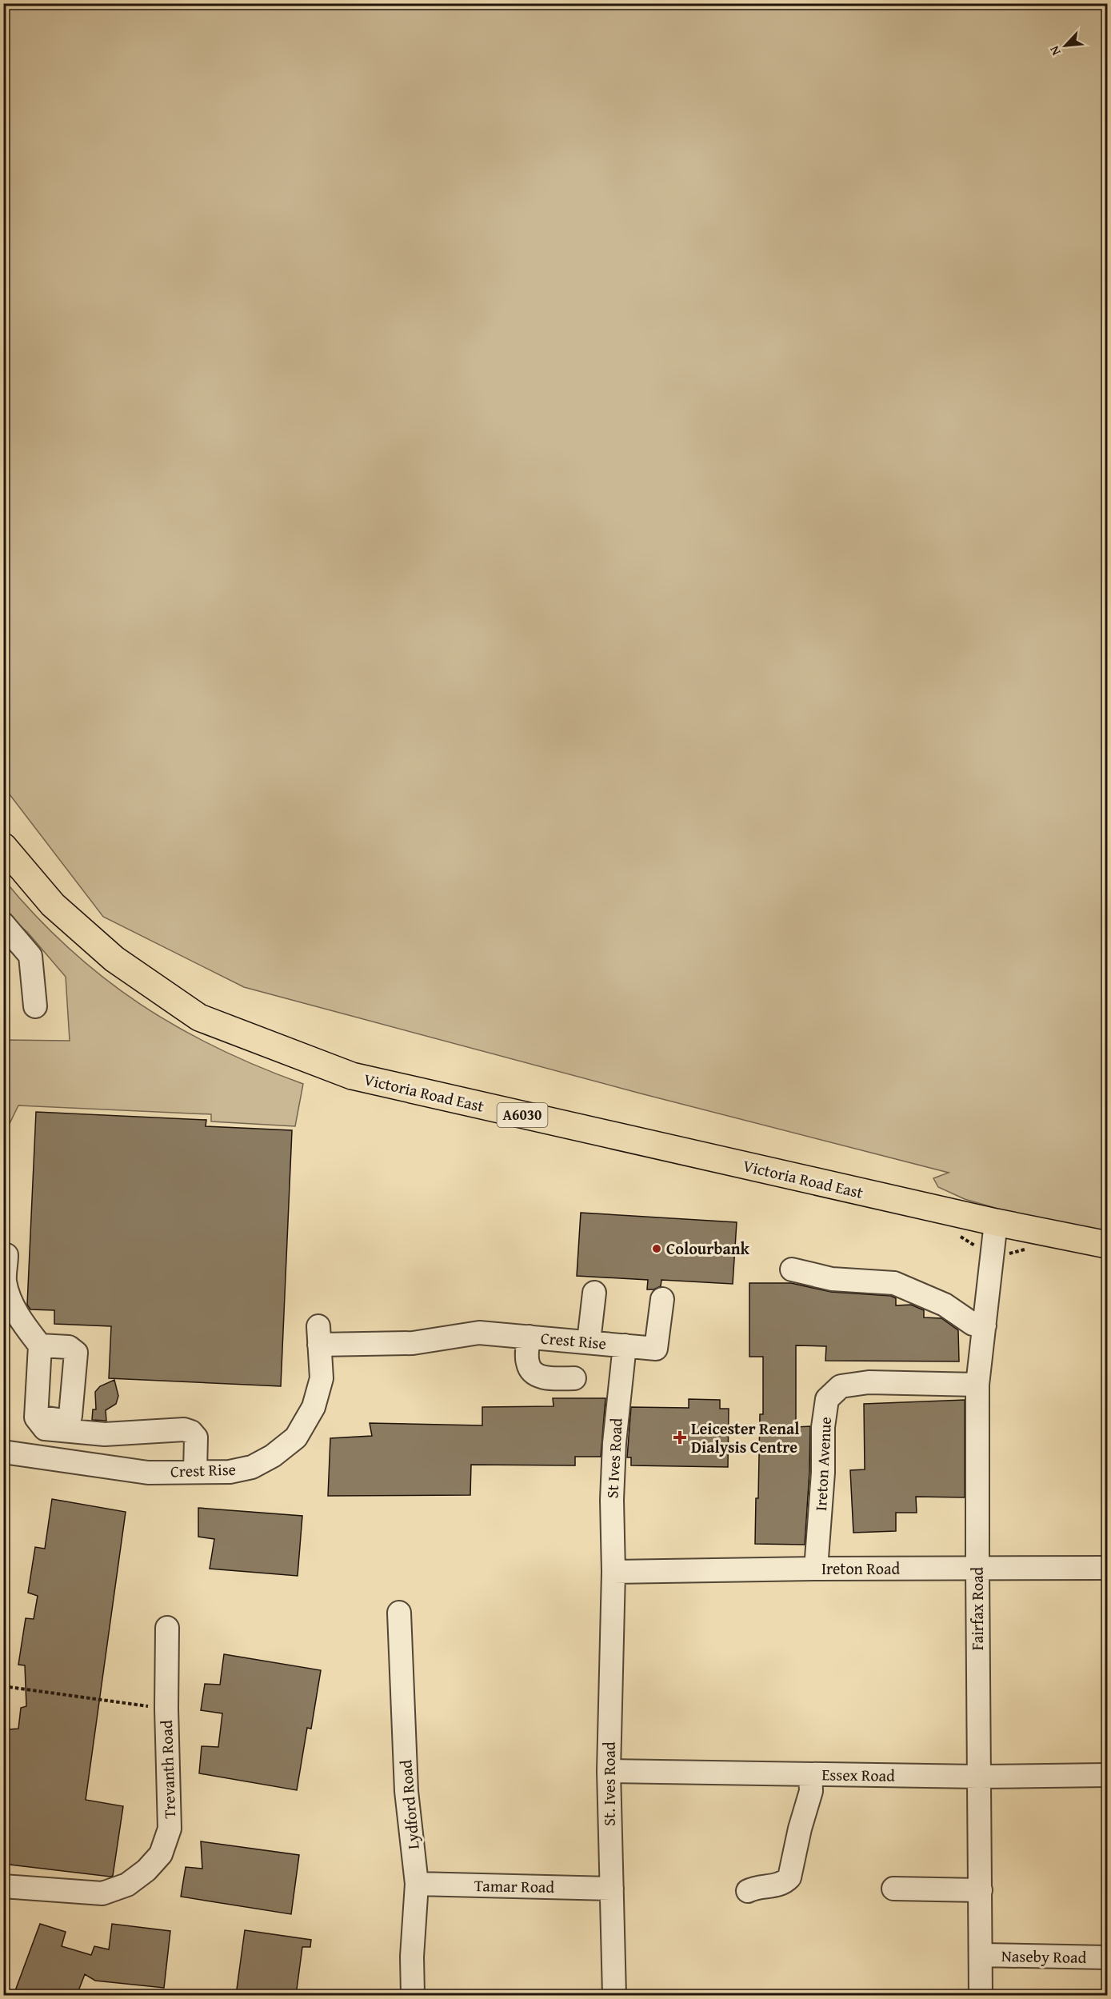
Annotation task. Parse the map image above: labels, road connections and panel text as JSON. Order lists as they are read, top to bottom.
{
  "streets": {
    "highway": ["Victoria Road East", "A6030"],
    "street": [
      "Crest Rise",
      "St Ives Road",
      "Ireton Avenue",
      "Ireton Road",
      "Fairfax Road",
      "Trevanth Road",
      "Essex Road",
      "St. Ives Road",
      "Lydford Road",
      "Tamar Road",
      "Naseby Road"
    ]
  },
  "crossings": [
    ["Victoria Road East", "Fairfax Road"],
    ["Crest Rise", "St Ives Road"],
    ["St Ives Road", "Ireton Road"],
    ["St Ives Road", "St. Ives Road"],
    ["Ireton Avenue", "Ireton Road"],
    ["Ireton Avenue", "Fairfax Road"],
    ["Ireton Road", "Fairfax Road"],
    ["Ireton Road", "St. Ives Road"],
    ["Fairfax Road", "Essex Road"],
    ["Fairfax Road", "Naseby Road"],
    ["Essex Road", "St. Ives Road"],
    ["St. Ives Road", "Tamar Road"],
    ["Lydford Road", "Tamar Road"]
  ],
  "places": {
    "other": ["Colourbank"],
    "health": ["Leicester Renal Dialysis Centre"]
  },
  "north": "bottom left"
}
